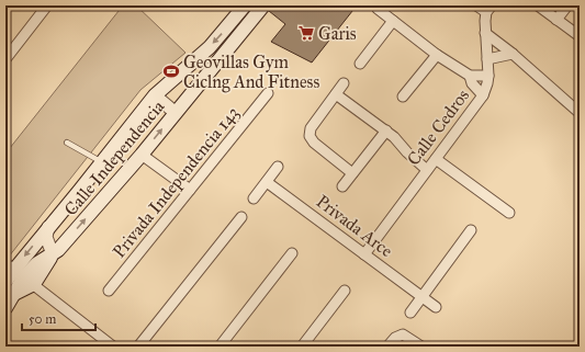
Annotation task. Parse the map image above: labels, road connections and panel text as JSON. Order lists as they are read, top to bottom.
{
  "streets": {
    "main road": ["Calle Independencia"],
    "street": ["Calle Cedros", "Privada Independencia 143", "Privada Arce"]
  },
  "crossings": [
    ["Calle Cedros", "Privada Arce"]
  ],
  "places": {
    "supermarket": ["Garis"],
    "sports": ["Geovillas Gym Ciclng And Fitness"]
  },
  "scale_bar": "50 m"
}
